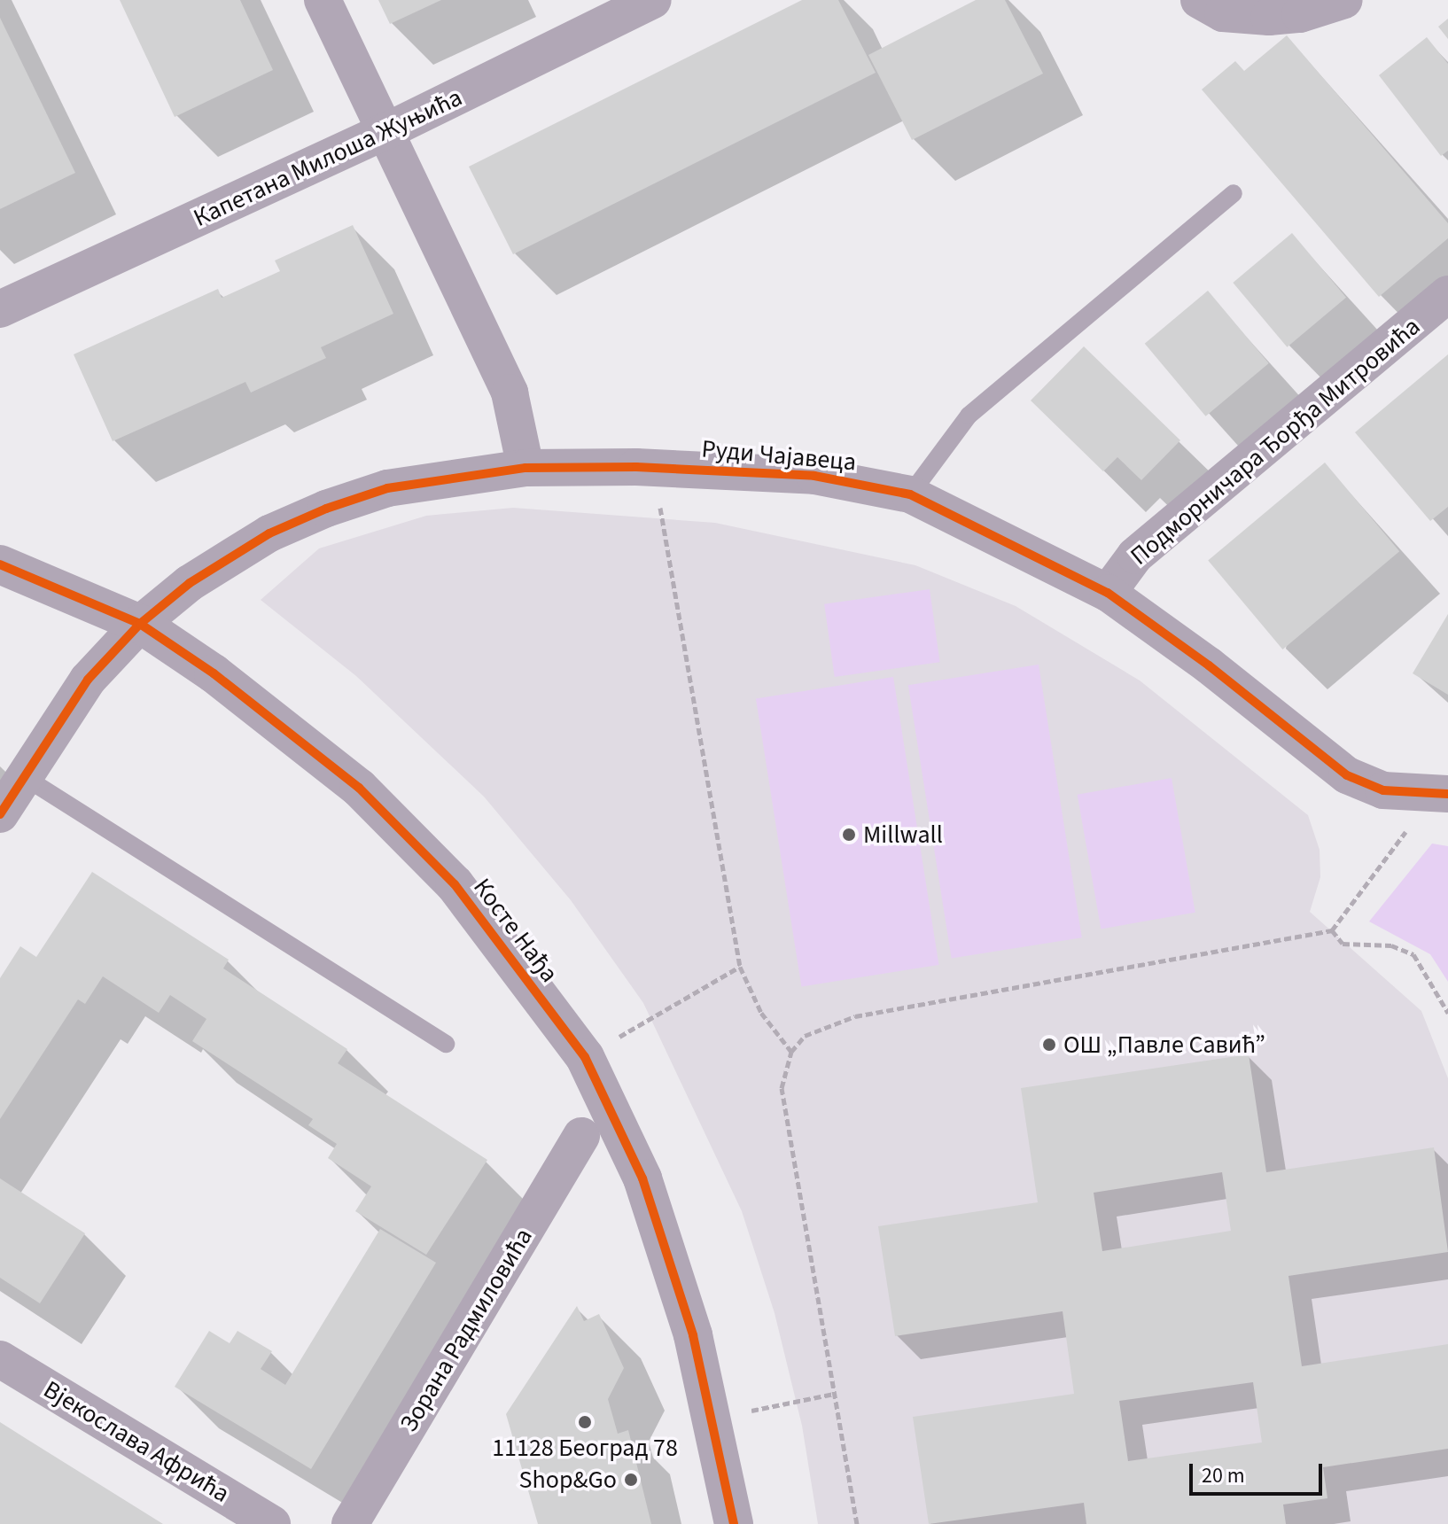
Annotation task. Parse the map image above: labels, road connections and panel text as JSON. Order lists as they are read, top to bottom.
{
  "streets": {
    "street": [
      "Капетана Милоша Жуњића",
      "Подморничара Ђорђа Митровића",
      "Руди Чајавеца",
      "Косте Нађа",
      "Зорана Радмиловића",
      "Вјекослава Афрића"
    ]
  },
  "crossings": [
    ["Подморничара Ђорђа Митровића", "Руди Чајавеца"],
    ["Руди Чајавеца", "Косте Нађа"]
  ],
  "places": [
    "Millwall",
    "ОШ „Павле Савић”",
    "11128 Београд 78",
    "Shop&Go"
  ],
  "scale_bar": "20 m"
}
